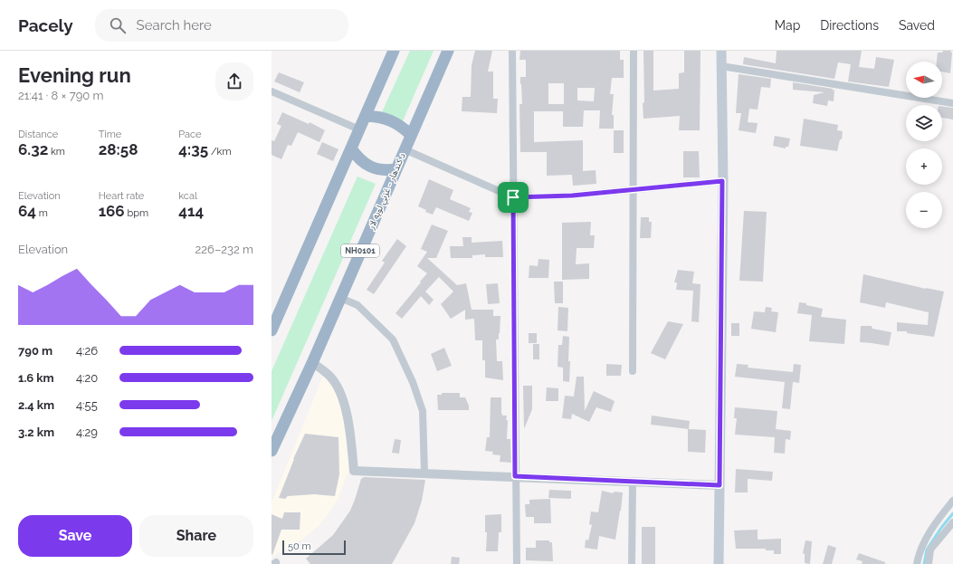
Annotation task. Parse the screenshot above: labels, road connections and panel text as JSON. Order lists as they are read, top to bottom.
{
  "streets": {
    "highway": ["د کندهار - غزني لويه لار", "NH0101"]
  },
  "scale_bar": "50 m",
  "north": "left",
  "page": {
    "header": "Pacely",
    "search": "Search here",
    "nav": ["Map", "Directions", "Saved"],
    "heading": ["Evening run", "21:41 · 8 × 790 m"],
    "map_buttons": ["+", "−"],
    "stats": [
      ["Distance", "6.32 km"],
      ["Time", "28:58"],
      ["Pace", "4:35 /km"],
      ["Elevation", "64 m"],
      ["Heart rate", "166 bpm"],
      ["kcal", "414"]
    ],
    "chart": ["Elevation", "226–232 m"],
    "list": [
      {
        "name": "790 m",
        "note": "4:26"
      },
      {
        "name": "1.6 km",
        "note": "4:20"
      },
      {
        "name": "2.4 km",
        "note": "4:55"
      },
      {
        "name": "3.2 km",
        "note": "4:29"
      }
    ],
    "buttons": ["Save", "Share"],
    "scale": "50 m"
  }
}
